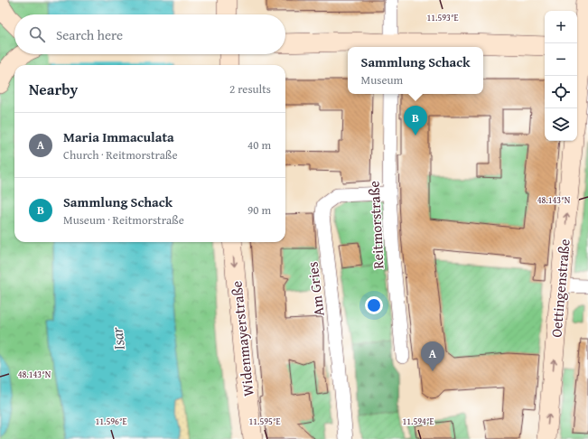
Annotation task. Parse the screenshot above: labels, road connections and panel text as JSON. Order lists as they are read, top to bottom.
{
  "streets": {
    "main road": ["Oettingenstraße", "Widenmayerstraße"],
    "street": ["Reitmorstraße", "Am Gries"]
  },
  "crossings": [
    ["Reitmorstraße", "Am Gries"]
  ],
  "one_way": ["Oettingenstraße", "Widenmayerstraße"],
  "water": ["Isar"],
  "page": {
    "map_buttons": ["+", "−"],
    "search": "Search here",
    "popup": ["Sammlung Schack", "Museum"],
    "heading": ["Nearby", "2 results"],
    "pins": ["B", "A"],
    "list": [
      {
        "mark": "A",
        "name": "Maria Immaculata",
        "note": "Church · Reitmorstraße",
        "value": "40 m"
      },
      {
        "mark": "B",
        "name": "Sammlung Schack",
        "note": "Museum · Reitmorstraße",
        "value": "90 m"
      }
    ]
  },
  "coordinates": [
    "11.593°E",
    "48.143°N",
    "11.596°E",
    "11.595°E",
    "11.594°E"
  ]
}
